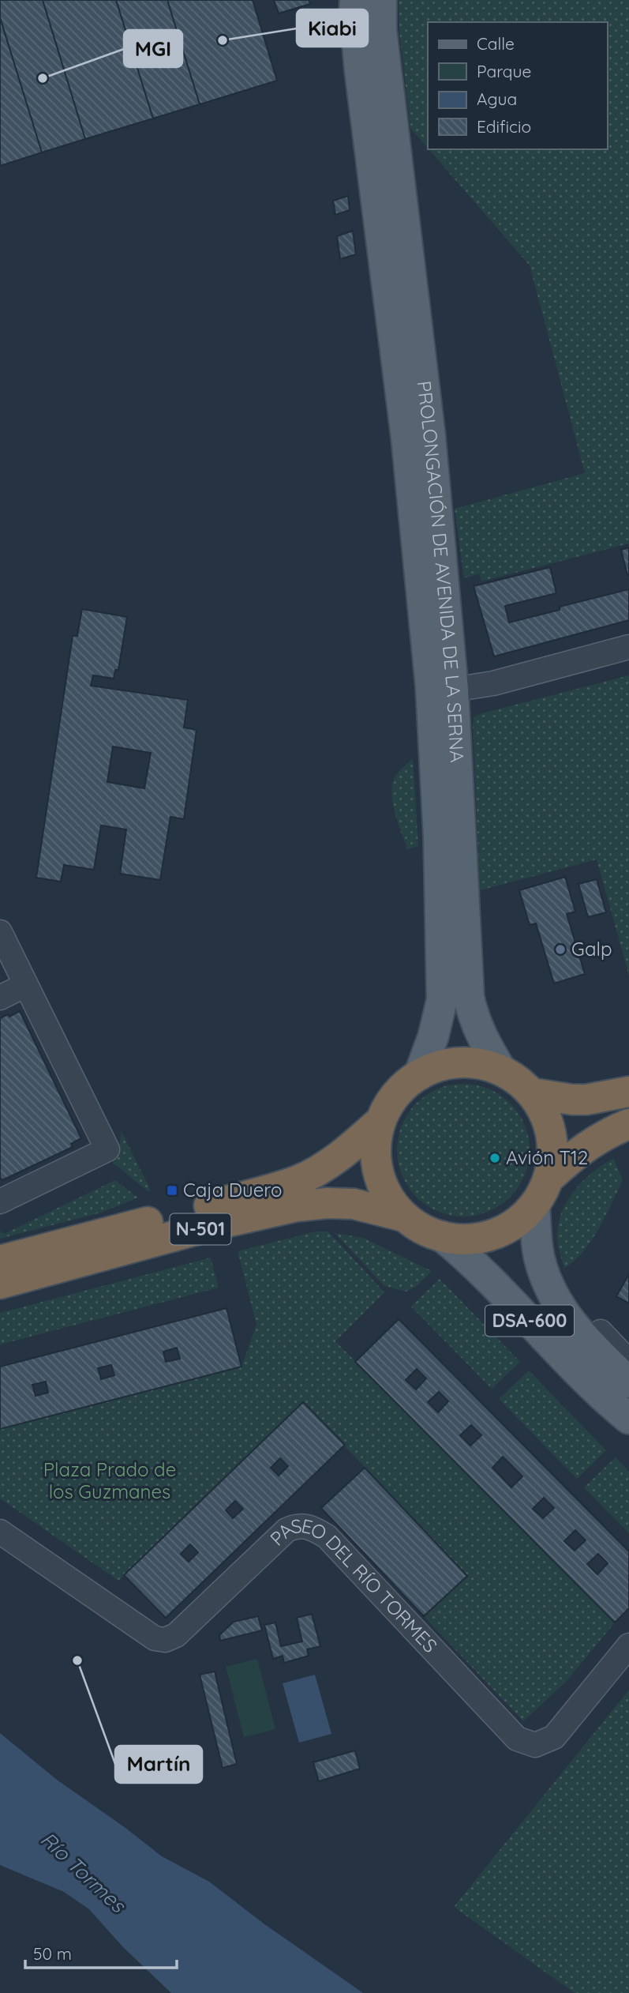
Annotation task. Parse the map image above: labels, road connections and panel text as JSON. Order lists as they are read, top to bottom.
{
  "streets": {
    "highway": ["N-501"],
    "main road": ["PROLONGACIÓN DE AVENIDA DE LA SERNA", "DSA-600"],
    "street": ["PASEO DEL RÍO TORMES"]
  },
  "crossings": [
    ["PROLONGACIÓN DE AVENIDA DE LA SERNA", "N-501"],
    ["PROLONGACIÓN DE AVENIDA DE LA SERNA", "DSA-600"],
    ["N-501", "DSA-600"]
  ],
  "water": ["Río Tormes"],
  "parks": ["Plaza Prado de los Guzmanes"],
  "places": {
    "other": [
      "Kiabi",
      "MGI",
      "Galp",
      "Avión T12",
      "Martín"
    ],
    "transit": ["Caja Duero"]
  },
  "legend": [
    "Calle",
    "Parque",
    "Agua",
    "Edificio"
  ],
  "scale_bar": "50 m"
}
